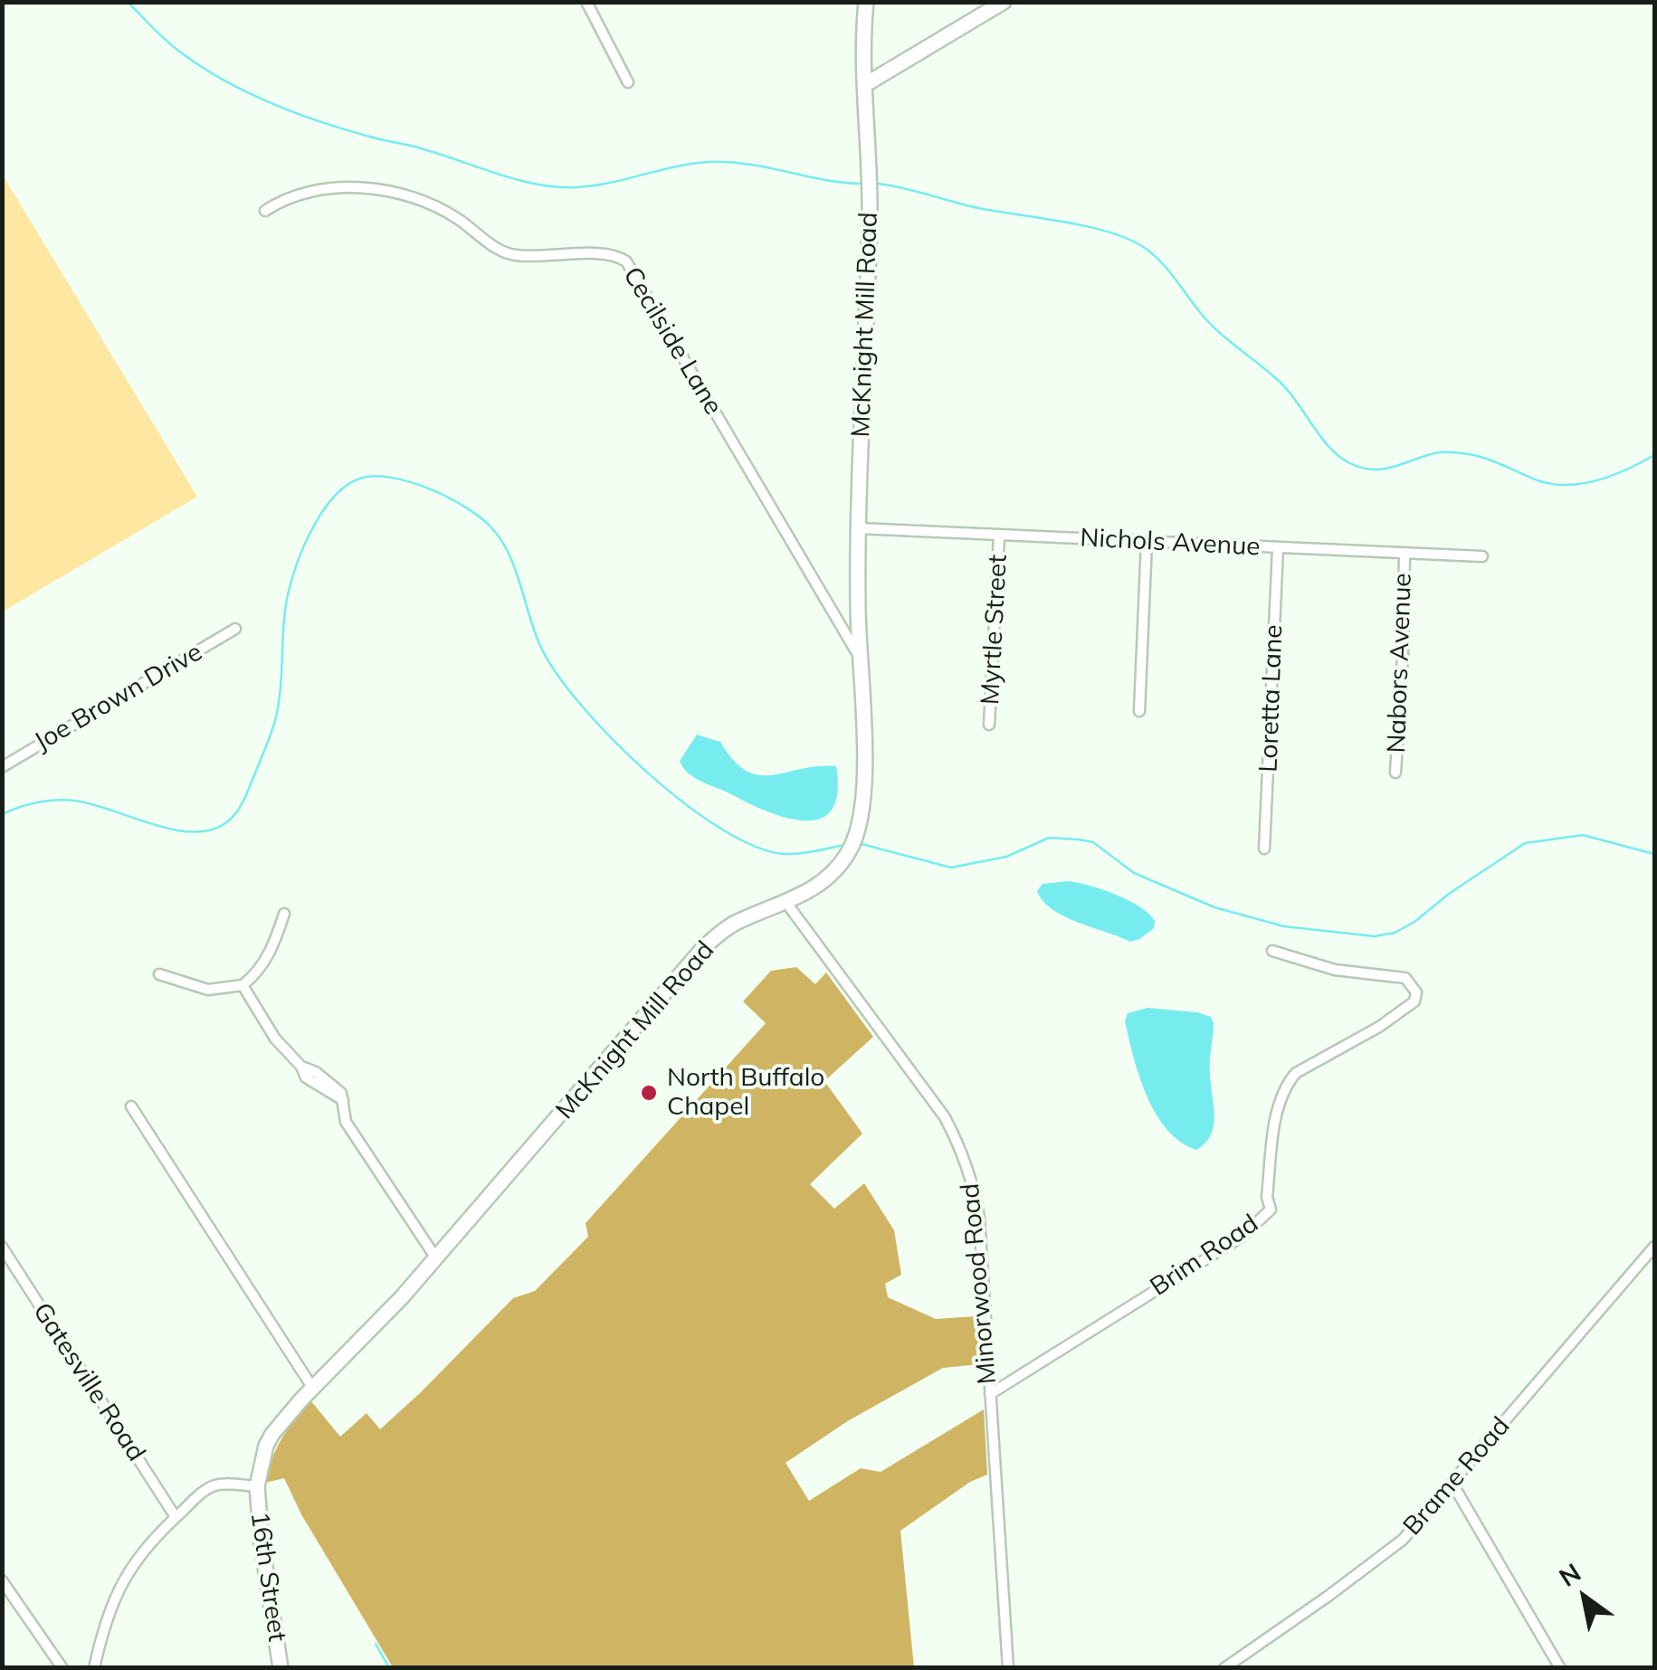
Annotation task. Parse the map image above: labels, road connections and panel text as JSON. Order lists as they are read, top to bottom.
{
  "streets": {
    "street": [
      "McKnight Mill Road",
      "Cecilside Lane",
      "Nichols Avenue",
      "Myrtle Street",
      "Nabors Avenue",
      "Joe Brown Drive",
      "Loretta Lane",
      "Brim Road",
      "Minorwood Road",
      "Gatesville Road",
      "Brame Road",
      "16th Street"
    ]
  },
  "crossings": [
    ["McKnight Mill Road", "Cecilside Lane"],
    ["McKnight Mill Road", "Nichols Avenue"],
    ["McKnight Mill Road", "Minorwood Road"],
    ["McKnight Mill Road", "16th Street"],
    ["Nichols Avenue", "Myrtle Street"],
    ["Nichols Avenue", "Nabors Avenue"],
    ["Nichols Avenue", "Loretta Lane"],
    ["Brim Road", "Minorwood Road"]
  ],
  "places": ["North Buffalo Chapel"],
  "north": "top left"
}
